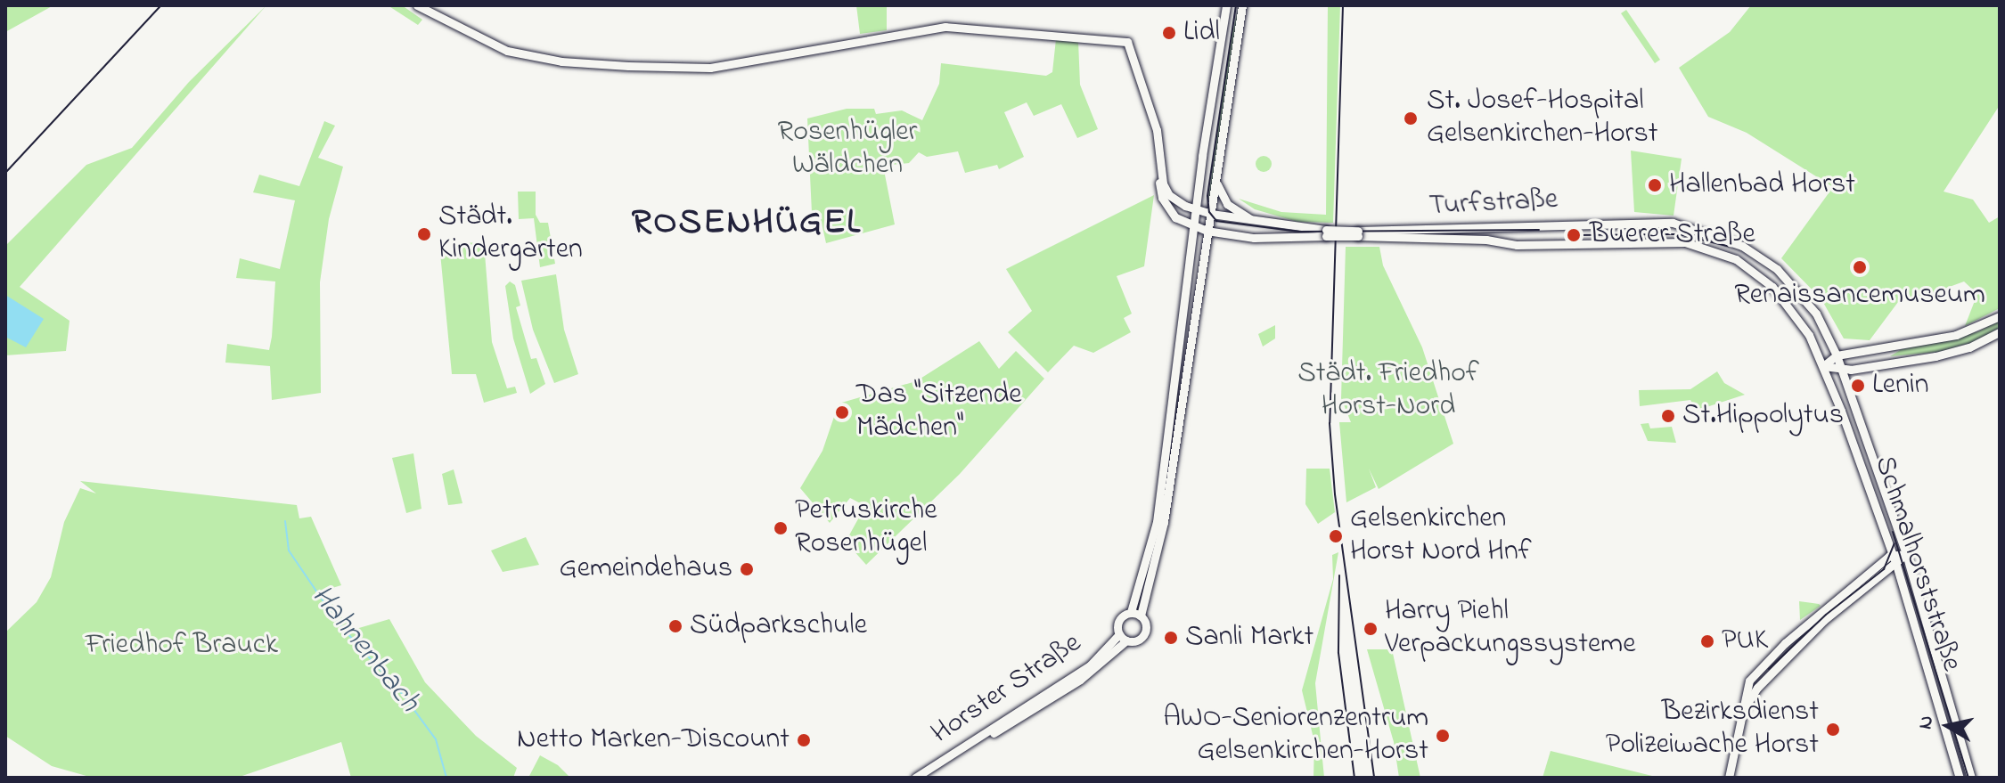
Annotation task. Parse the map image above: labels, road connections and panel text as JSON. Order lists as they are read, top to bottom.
{
  "streets": {
    "main road": ["Turfstraße", "Schmalhorststraße", "Horster Straße"]
  },
  "crossings": [
    ["Turfstraße", "Schmalhorststraße"]
  ],
  "districts": ["ROSENHÜGEL"],
  "water": ["Hahnenbach"],
  "parks": ["Rosenhügler Wäldchen", "Städt. Friedhof Horst-Nord", "Friedhof Brauck"],
  "places": [
    "Lidl",
    "St. Josef-Hospital Gelsenkirchen-Horst",
    "Hallenbad Horst",
    "Städt. Kindergarten",
    "Buerer Straße",
    "Renaissancemuseum",
    "Lenin",
    "Das \"Sitzende Mädchen\"",
    "St.Hippolytus",
    "Petruskirche Rosenhügel",
    "Gelsenkirchen Horst Nord Hnf",
    "Gemeindehaus",
    "Südparkschule",
    "Harry Piehl Verpackungssysteme",
    "Sanli Markt",
    "PUK",
    "Bezirksdienst Polizeiwache Horst",
    "AWO-Seniorenzentrum Gelsenkirchen-Horst",
    "Netto Marken-Discount"
  ],
  "north": "left"
}
